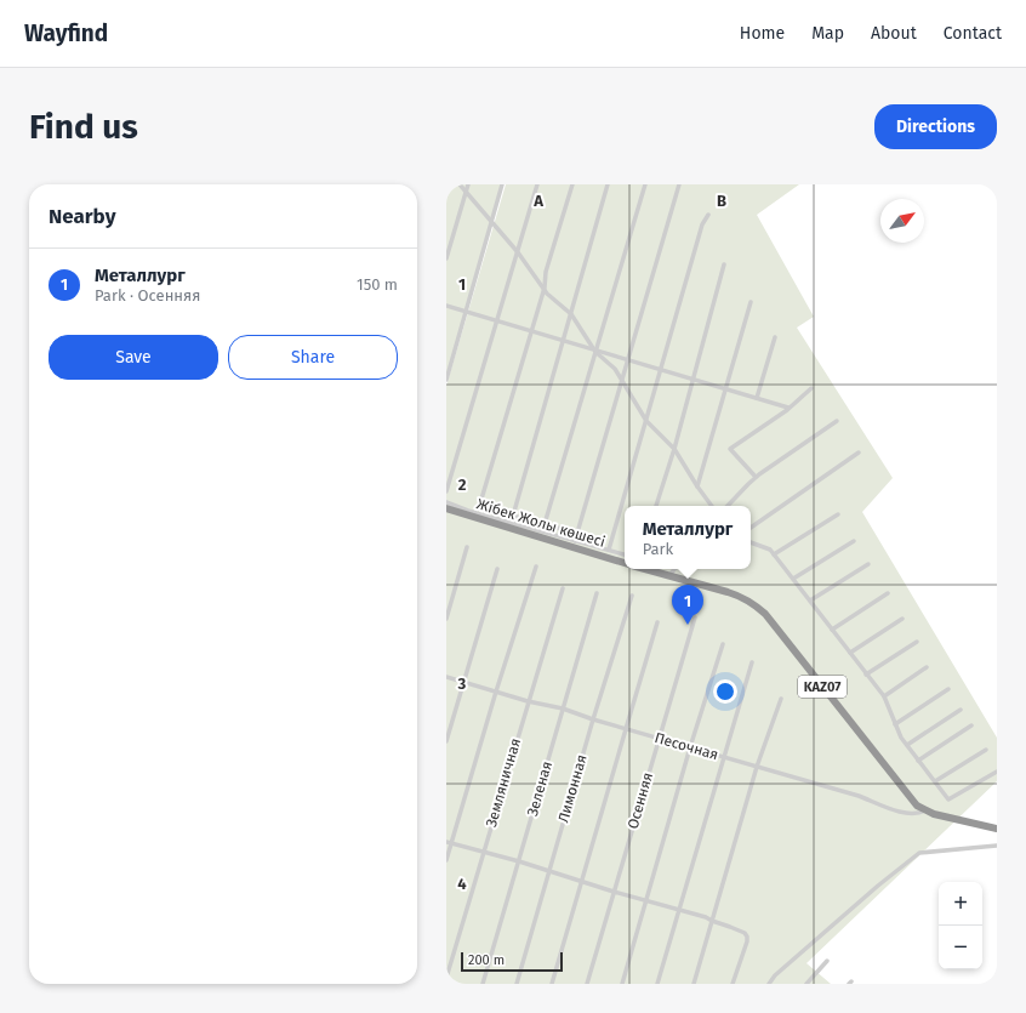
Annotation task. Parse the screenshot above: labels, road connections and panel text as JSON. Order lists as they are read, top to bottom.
{
  "streets": {
    "highway": ["Жібек Жолы көшесі", "KAZ07"],
    "street": [
      "Песочная",
      "Земляничная",
      "Зеленая",
      "Лимонная",
      "Осенняя"
    ]
  },
  "crossings": [
    ["KAZ07", "Песочная"],
    ["Песочная", "Земляничная"],
    ["Песочная", "Зеленая"],
    ["Песочная", "Лимонная"],
    ["Песочная", "Осенняя"]
  ],
  "scale_bar": "200 m",
  "north": "top right",
  "page": {
    "header": "Wayfind",
    "nav": [
      "Home",
      "Map",
      "About",
      "Contact"
    ],
    "buttons": [
      "Directions",
      ["Save", "Share"]
    ],
    "title": "Find us",
    "heading": "Nearby",
    "list": [
      {
        "mark": "1",
        "name": "Металлург",
        "note": "Park · Осенняя",
        "value": "150 m"
      }
    ],
    "popup": ["Металлург", "Park"],
    "pins": "1",
    "map_buttons": ["+", "−"],
    "scale": "200 m"
  },
  "grid": {
    "columns": ["A", "B"],
    "rows": [
      "1",
      "2",
      "3",
      "4"
    ]
  }
}
